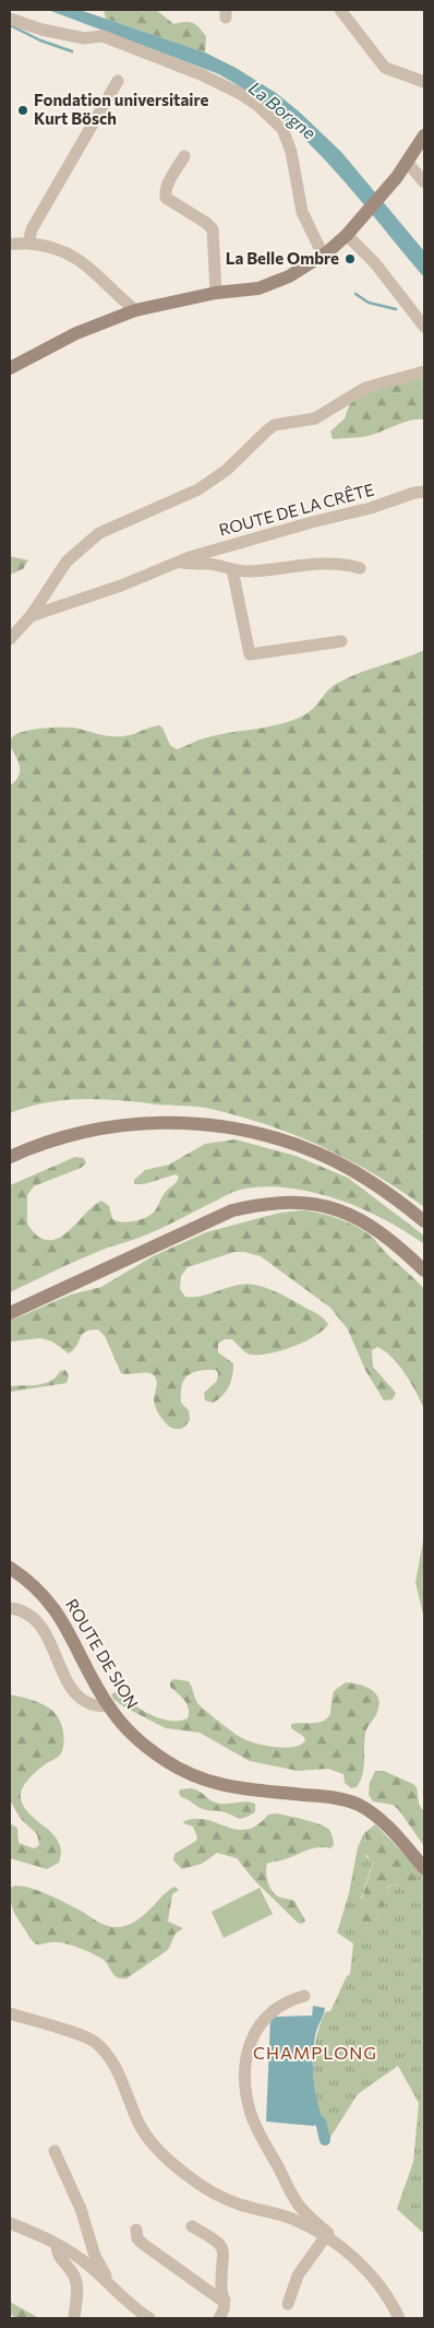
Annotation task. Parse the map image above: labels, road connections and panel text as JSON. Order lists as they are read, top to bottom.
{
  "streets": {
    "main road": ["ROUTE DE SION"],
    "street": ["ROUTE DE LA CRÊTE"]
  },
  "districts": ["CHAMPLONG"],
  "water": ["La Borgne"],
  "places": ["Fondation universitaire Kurt Bösch", "La Belle Ombre"]
}
